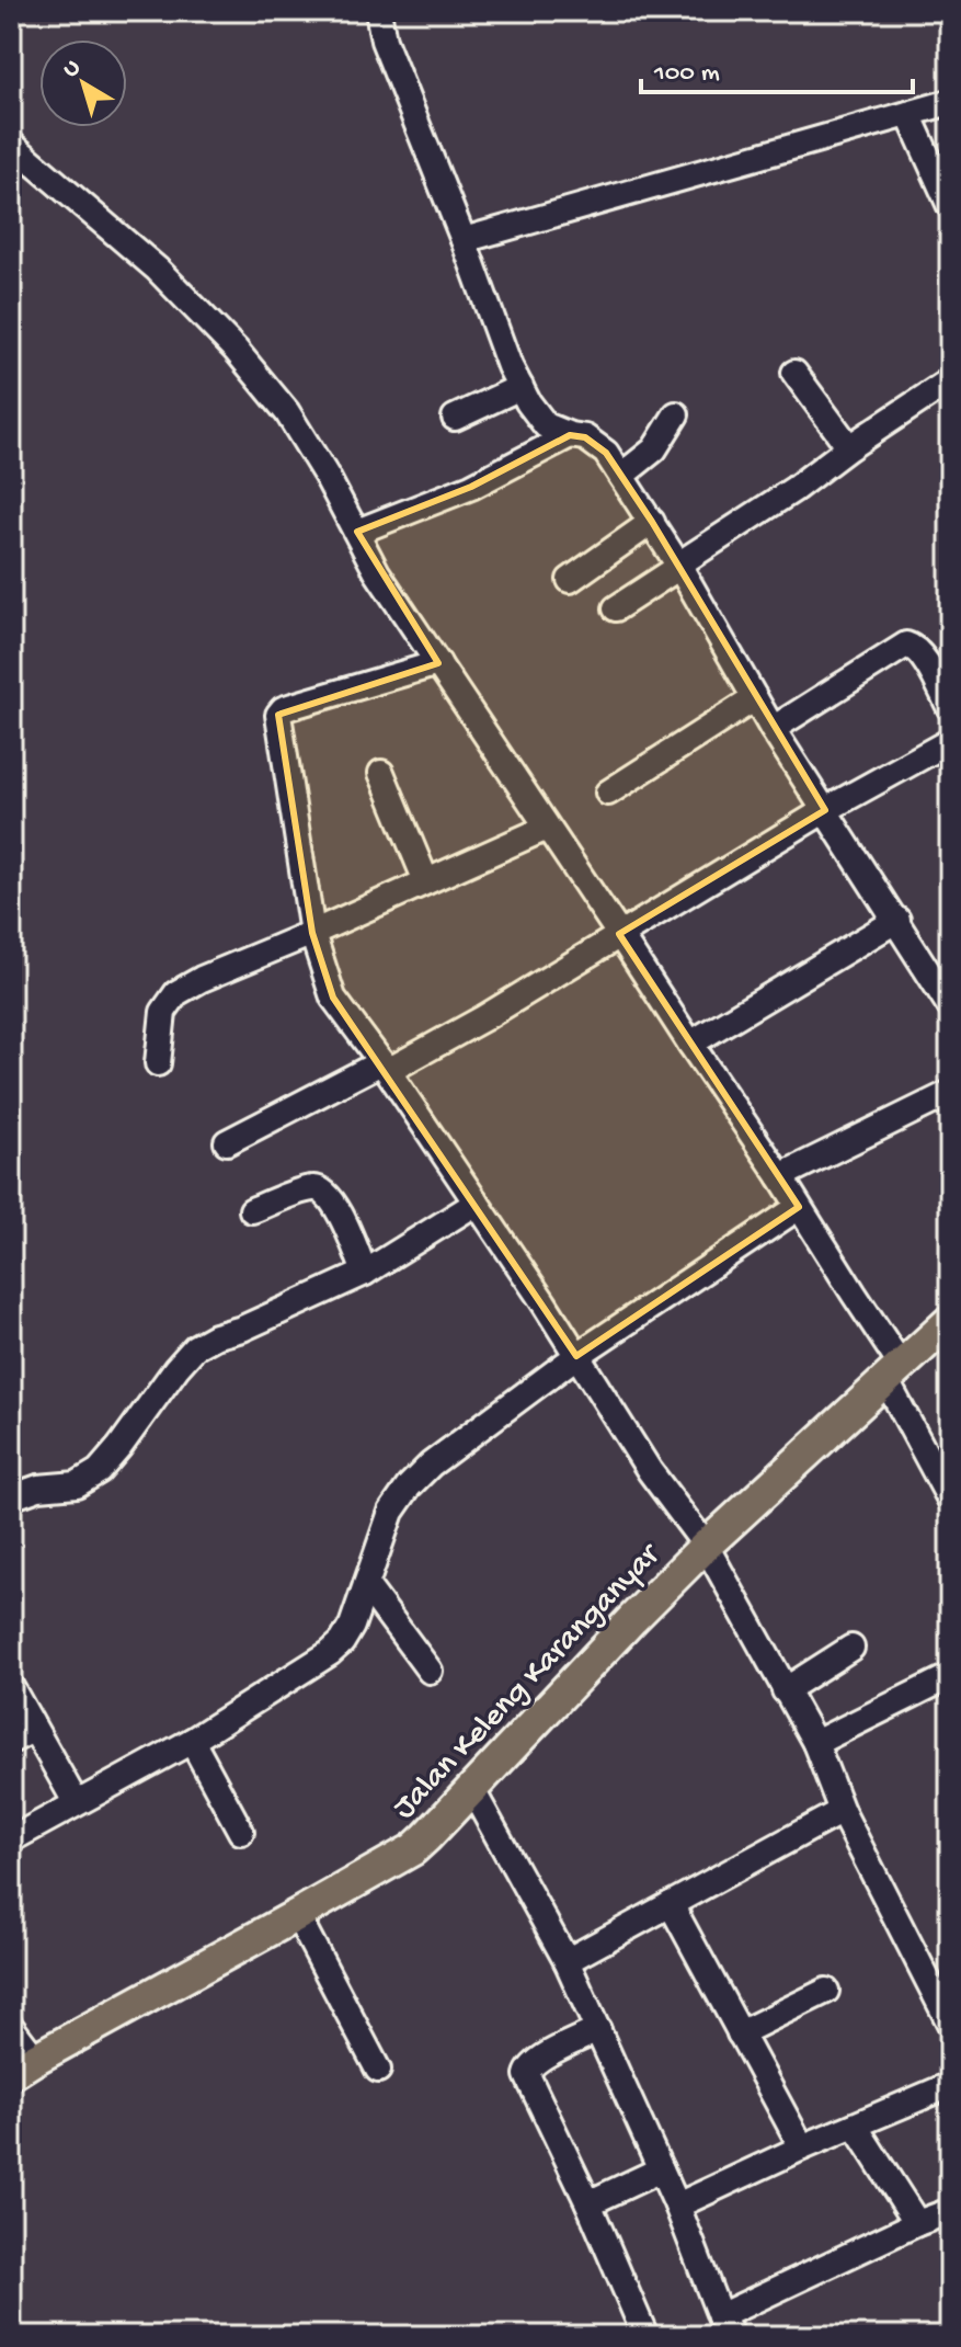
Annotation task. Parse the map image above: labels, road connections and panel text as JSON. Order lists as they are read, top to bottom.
{
  "streets": {
    "main road": ["Jalan Keleng Karanganyar"]
  },
  "scale_bar": "100 m",
  "north": "top left"
}
